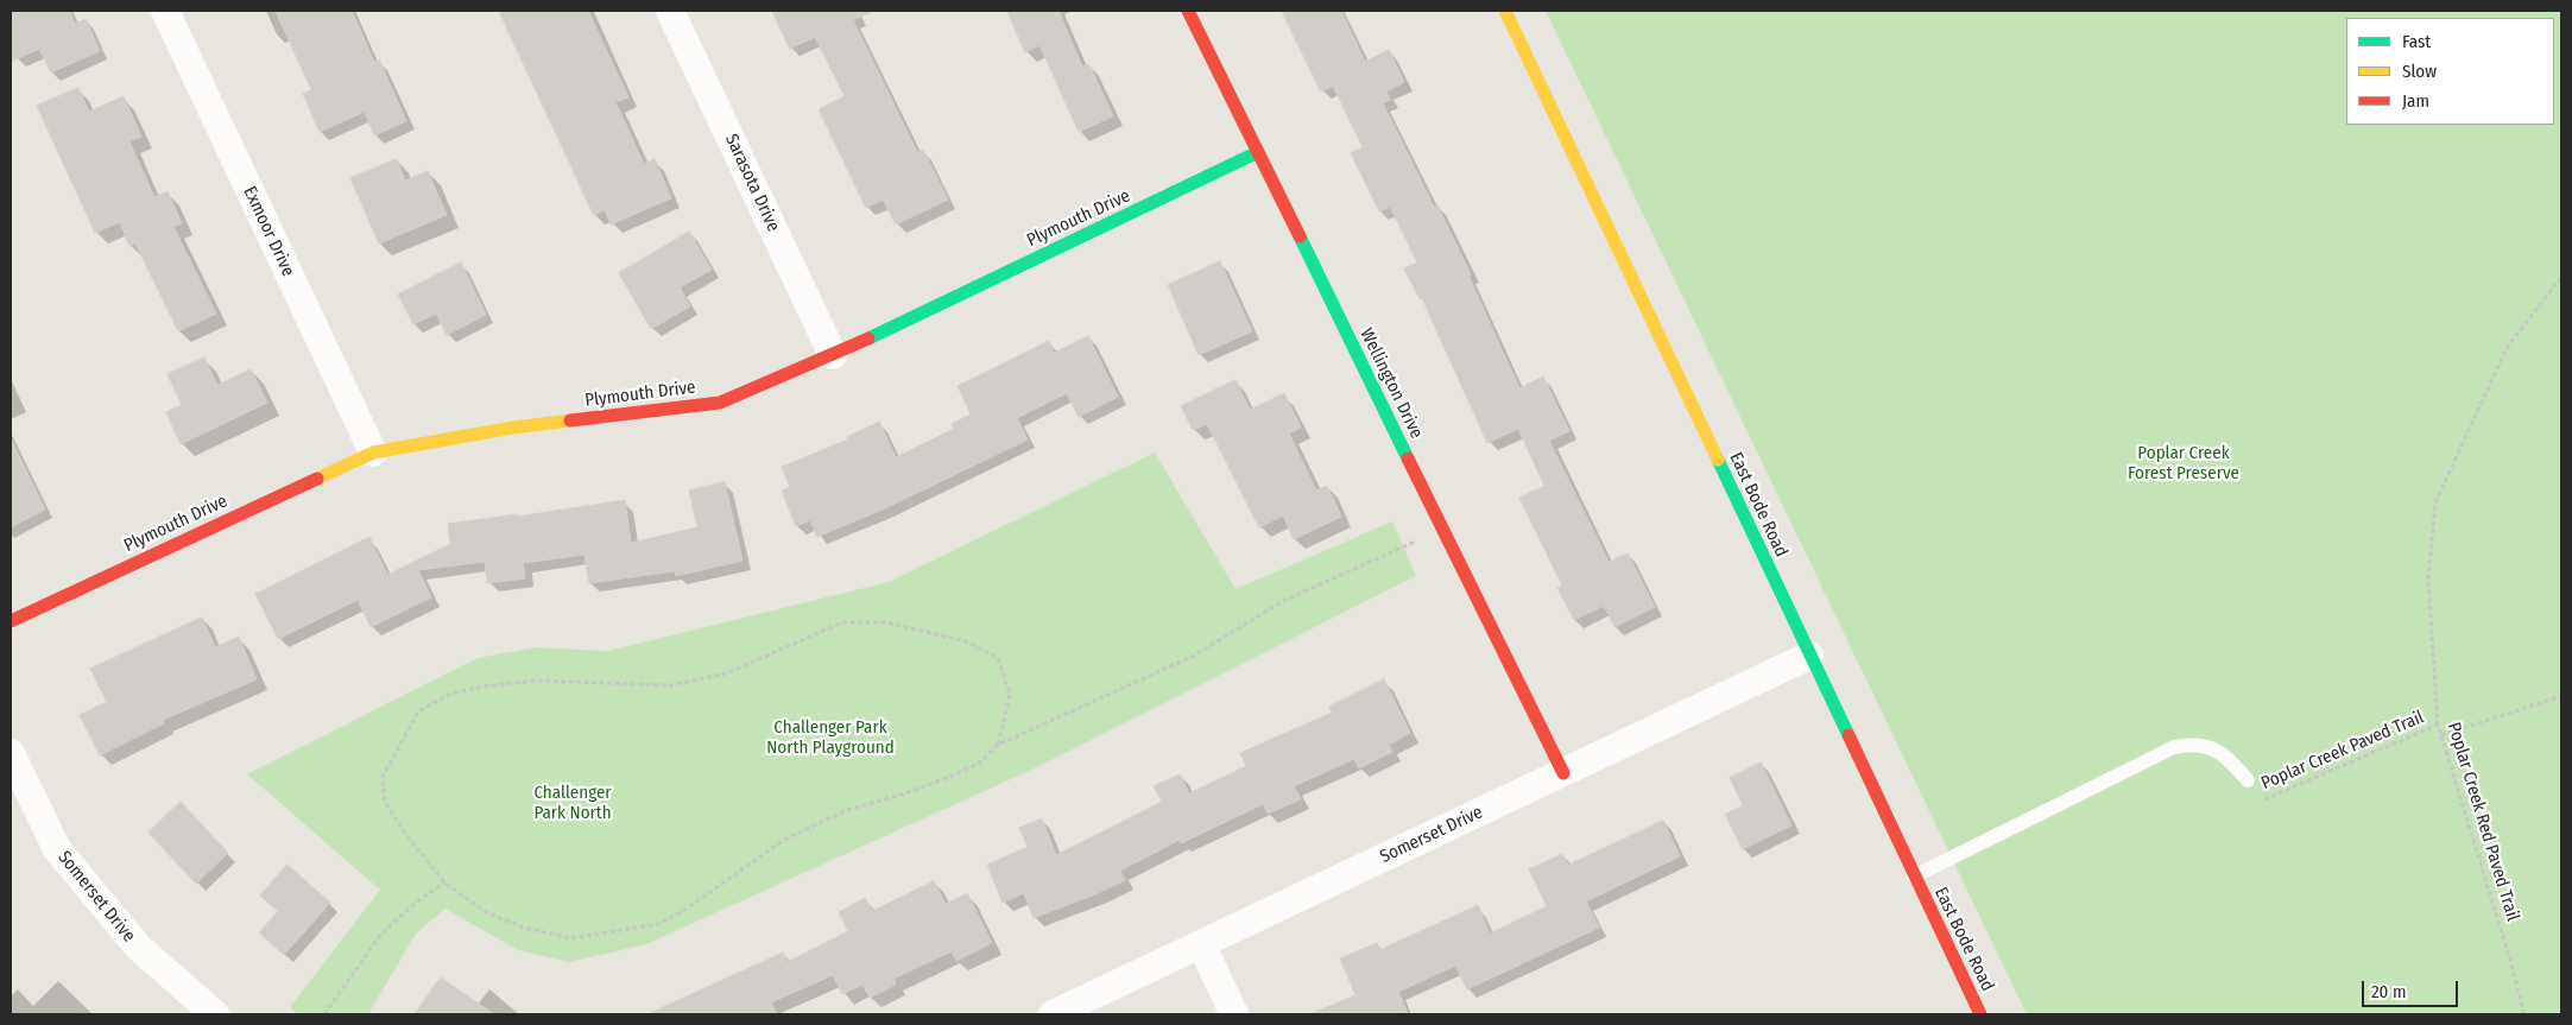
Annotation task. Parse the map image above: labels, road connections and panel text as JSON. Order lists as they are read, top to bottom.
{
  "streets": {
    "street": [
      "Sarasota Drive",
      "Plymouth Drive",
      "Exmoor Drive",
      "Wellington Drive",
      "East Bode Road",
      "Somerset Drive"
    ],
    "path": ["Poplar Creek Paved Trail", "Poplar Creek Red Paved Trail"]
  },
  "crossings": [
    ["Sarasota Drive", "Plymouth Drive"],
    ["Plymouth Drive", "Exmoor Drive"],
    ["Plymouth Drive", "Wellington Drive"],
    ["Wellington Drive", "Somerset Drive"],
    ["East Bode Road", "Somerset Drive"],
    ["Poplar Creek Paved Trail", "Poplar Creek Red Paved Trail"]
  ],
  "parks": ["Poplar Creek Forest Preserve", "Challenger Park North Playground", "Challenger Park North"],
  "legend": ["Fast", "Slow", "Jam"],
  "scale_bar": "20 m"
}
